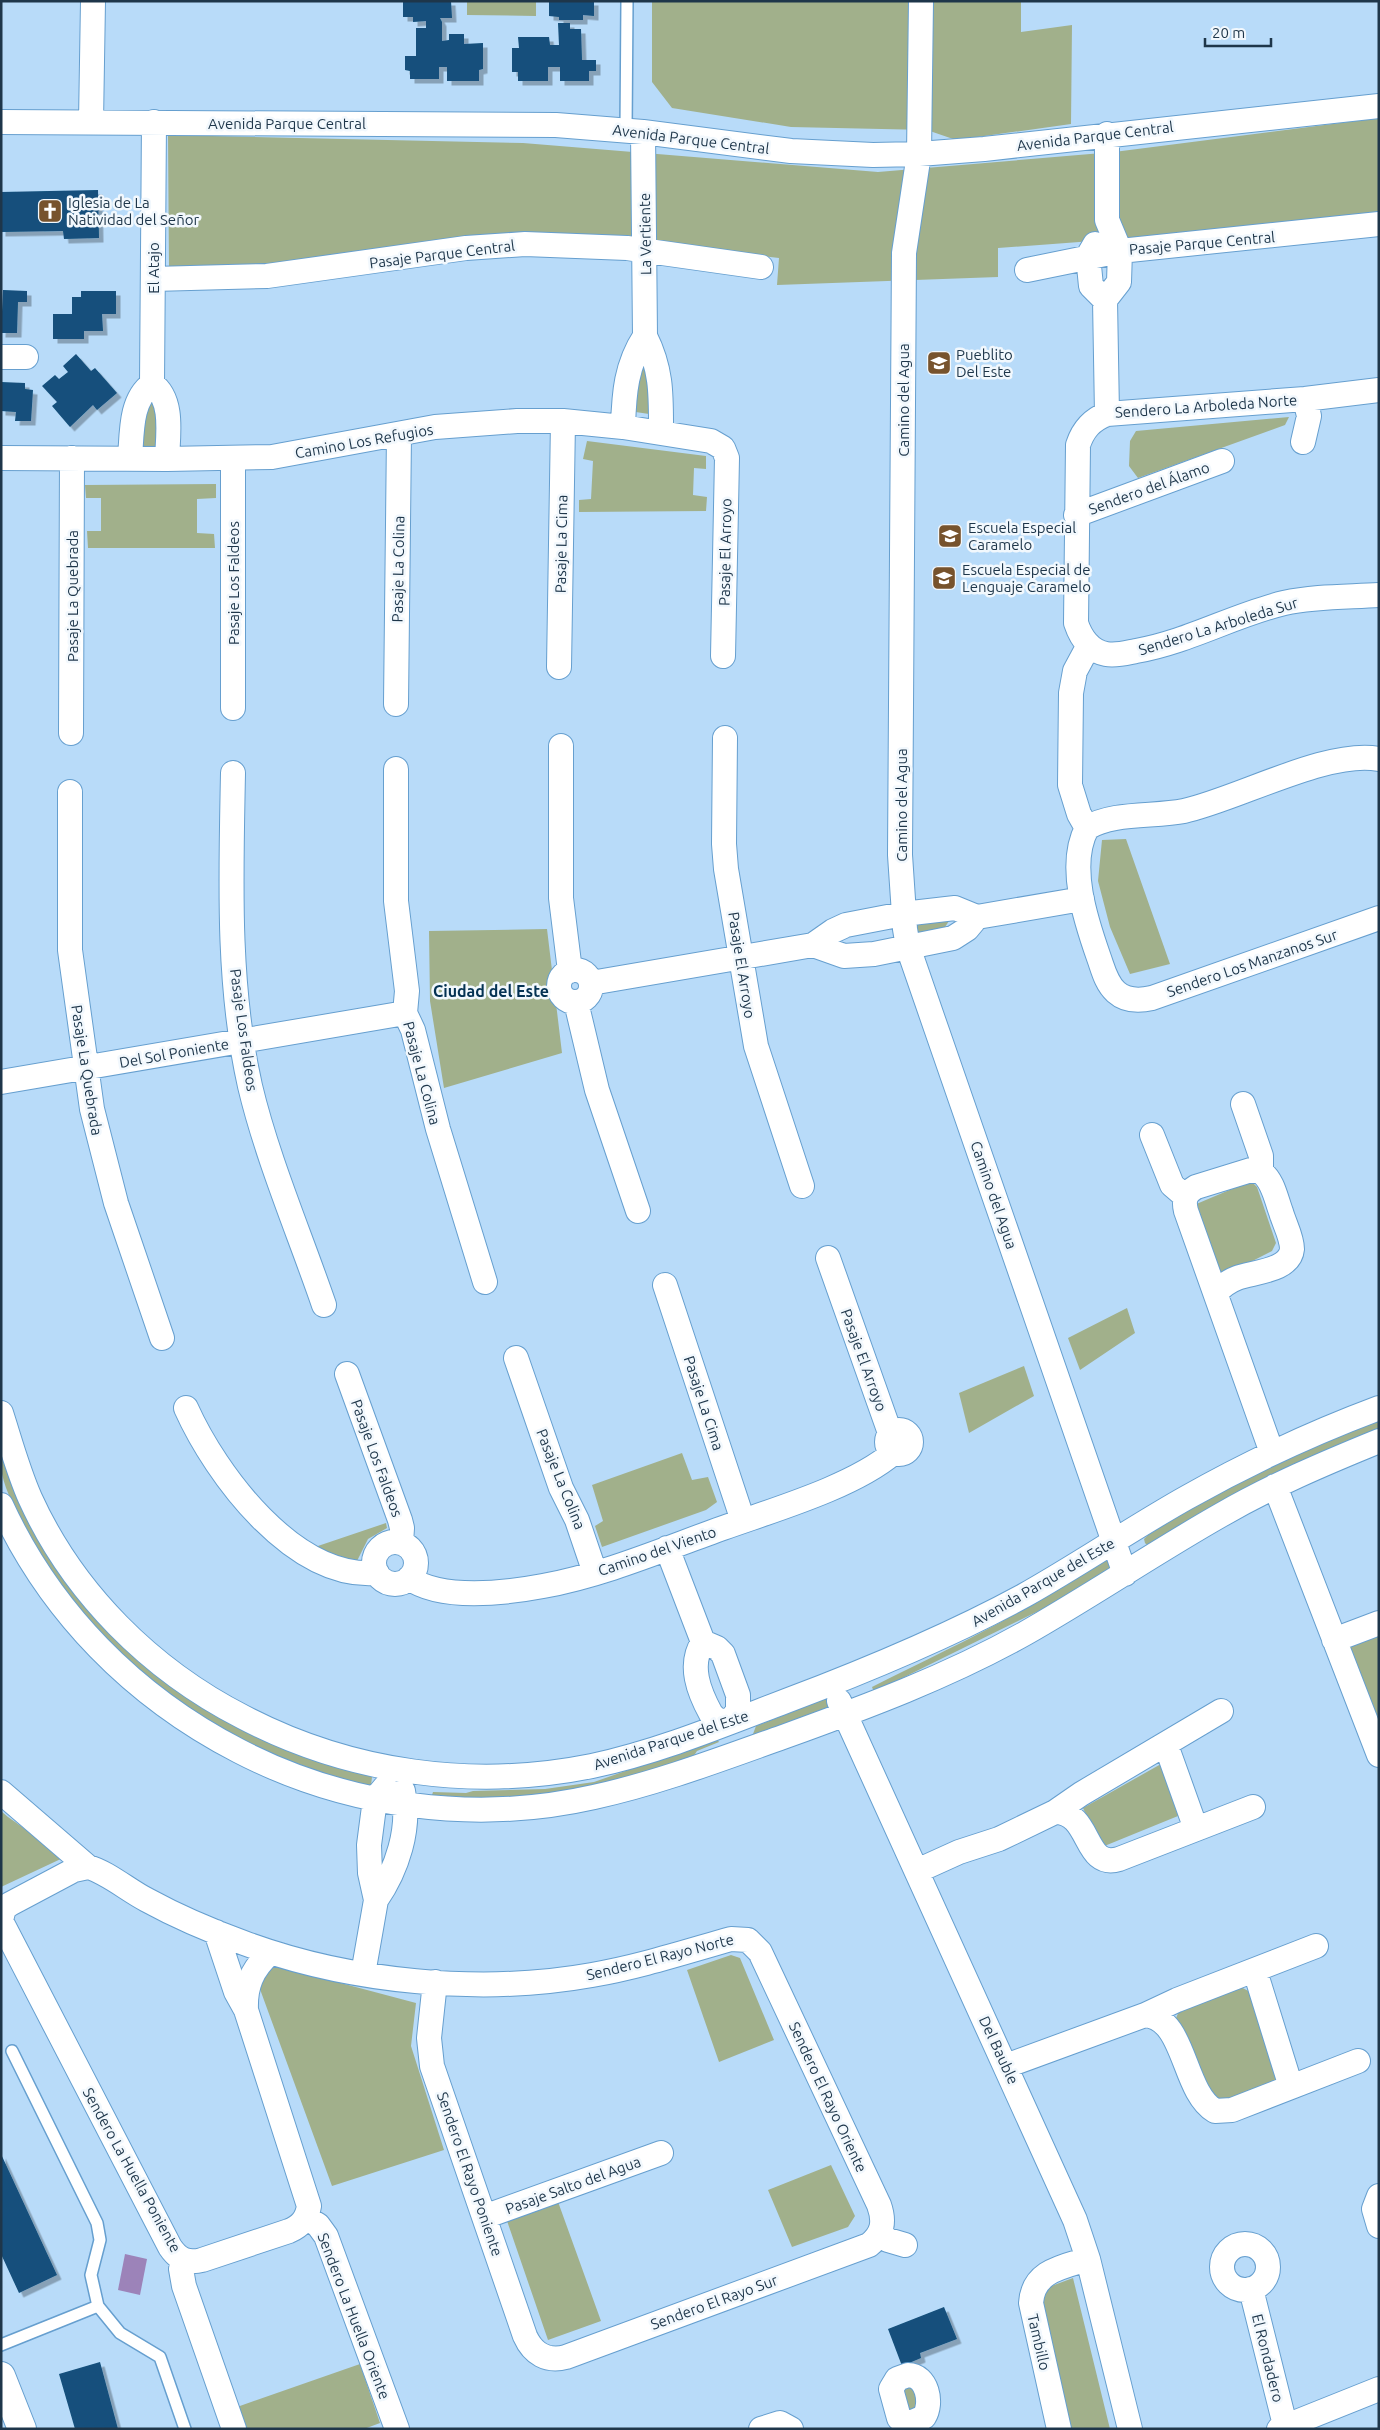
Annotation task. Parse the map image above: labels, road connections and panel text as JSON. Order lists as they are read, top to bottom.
{
  "streets": {
    "street": [
      "Avenida Parque Central",
      "La Vertiente",
      "Pasaje Parque Central",
      "El Atajo",
      "Camino del Agua",
      "Sendero La Arboleda Norte",
      "Camino Los Refugios",
      "Sendero del Álamo",
      "Pasaje La Cima",
      "Pasaje El Arroyo",
      "Pasaje La Colina",
      "Pasaje Los Faldeos",
      "Pasaje La Quebrada",
      "Sendero La Arboleda Sur",
      "Sendero Los Manzanos Sur",
      "Del Sol Poniente",
      "Camino del Viento",
      "Avenida Parque del Este",
      "Sendero El Rayo Norte",
      "Del Bauble",
      "Sendero El Rayo Oriente",
      "Sendero La Huella Poniente",
      "Sendero El Rayo Poniente",
      "Pasaje Salto del Agua",
      "Sendero El Rayo Sur",
      "Sendero La Huella Oriente",
      "Tambillo",
      "El Rondadero"
    ]
  },
  "crossings": [
    ["Avenida Parque Central", "La Vertiente"],
    ["Avenida Parque Central", "El Atajo"],
    ["Avenida Parque Central", "Camino del Agua"],
    ["La Vertiente", "Pasaje Parque Central"],
    ["La Vertiente", "Camino Los Refugios"],
    ["Pasaje Parque Central", "El Atajo"],
    ["Camino del Agua", "Avenida Parque del Este"],
    ["Camino Los Refugios", "Pasaje La Cima"],
    ["Camino Los Refugios", "Pasaje El Arroyo"],
    ["Camino Los Refugios", "Pasaje La Colina"],
    ["Camino Los Refugios", "Pasaje Los Faldeos"],
    ["Camino Los Refugios", "Pasaje La Quebrada"],
    ["Pasaje La Cima", "Camino del Viento"],
    ["Pasaje El Arroyo", "Camino del Viento"],
    ["Pasaje La Colina", "Del Sol Poniente"],
    ["Pasaje La Colina", "Camino del Viento"],
    ["Pasaje Los Faldeos", "Del Sol Poniente"],
    ["Pasaje Los Faldeos", "Camino del Viento"],
    ["Pasaje La Quebrada", "Del Sol Poniente"],
    ["Avenida Parque del Este", "Del Bauble"],
    ["Sendero El Rayo Norte", "Sendero El Rayo Oriente"],
    ["Sendero El Rayo Norte", "Sendero El Rayo Poniente"],
    ["Sendero El Rayo Norte", "Sendero La Huella Oriente"],
    ["Del Bauble", "Tambillo"],
    ["Sendero El Rayo Oriente", "Sendero El Rayo Sur"],
    ["Sendero El Rayo Poniente", "Pasaje Salto del Agua"],
    ["Sendero El Rayo Poniente", "Sendero El Rayo Sur"]
  ],
  "districts": ["Ciudad del Este"],
  "places": {
    "church": ["Iglesia de La Natividad del Señor"],
    "school or university": ["Pueblito Del Este", "Escuela Especial Caramelo", "Escuela Especial de Lenguaje Caramelo"]
  },
  "scale_bar": "20 m"
}
